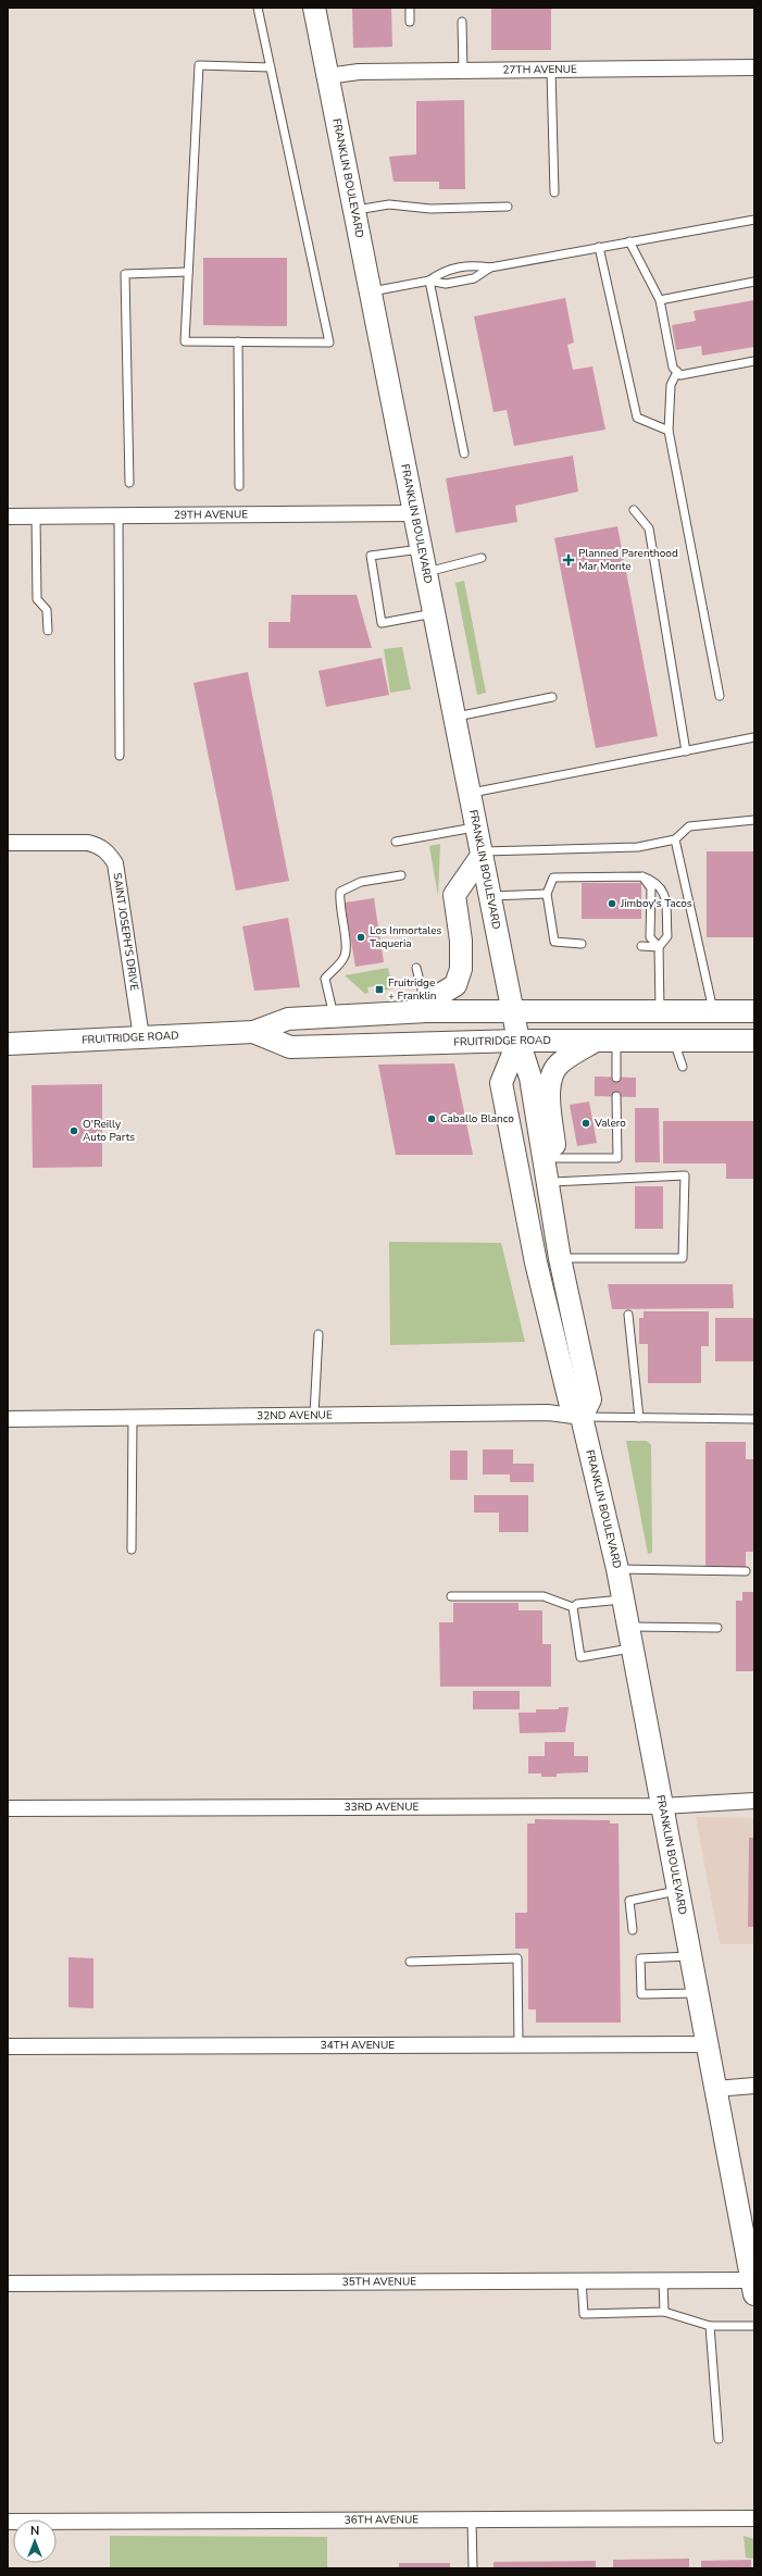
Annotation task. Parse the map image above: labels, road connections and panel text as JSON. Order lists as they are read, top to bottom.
{
  "streets": {
    "main road": ["FRANKLIN BOULEVARD", "FRUITRIDGE ROAD"],
    "street": [
      "27TH AVENUE",
      "29TH AVENUE",
      "SAINT JOSEPH'S DRIVE",
      "32ND AVENUE",
      "33RD AVENUE",
      "34TH AVENUE",
      "35TH AVENUE",
      "36TH AVENUE"
    ]
  },
  "crossings": [
    ["27TH AVENUE", "FRANKLIN BOULEVARD"],
    ["FRANKLIN BOULEVARD", "29TH AVENUE"],
    ["FRANKLIN BOULEVARD", "FRUITRIDGE ROAD"],
    ["FRANKLIN BOULEVARD", "32ND AVENUE"],
    ["FRANKLIN BOULEVARD", "33RD AVENUE"],
    ["FRANKLIN BOULEVARD", "34TH AVENUE"],
    ["FRANKLIN BOULEVARD", "35TH AVENUE"],
    ["SAINT JOSEPH'S DRIVE", "FRUITRIDGE ROAD"]
  ],
  "places": {
    "health": ["Planned Parenthood Mar Monte"],
    "other": [
      "Jimboy's Tacos",
      "Los Inmortales Taqueria",
      "Caballo Blanco",
      "Valero",
      "O'Reilly Auto Parts"
    ],
    "transit": ["Fruitridge + Franklin"]
  },
  "north": "top"
}
